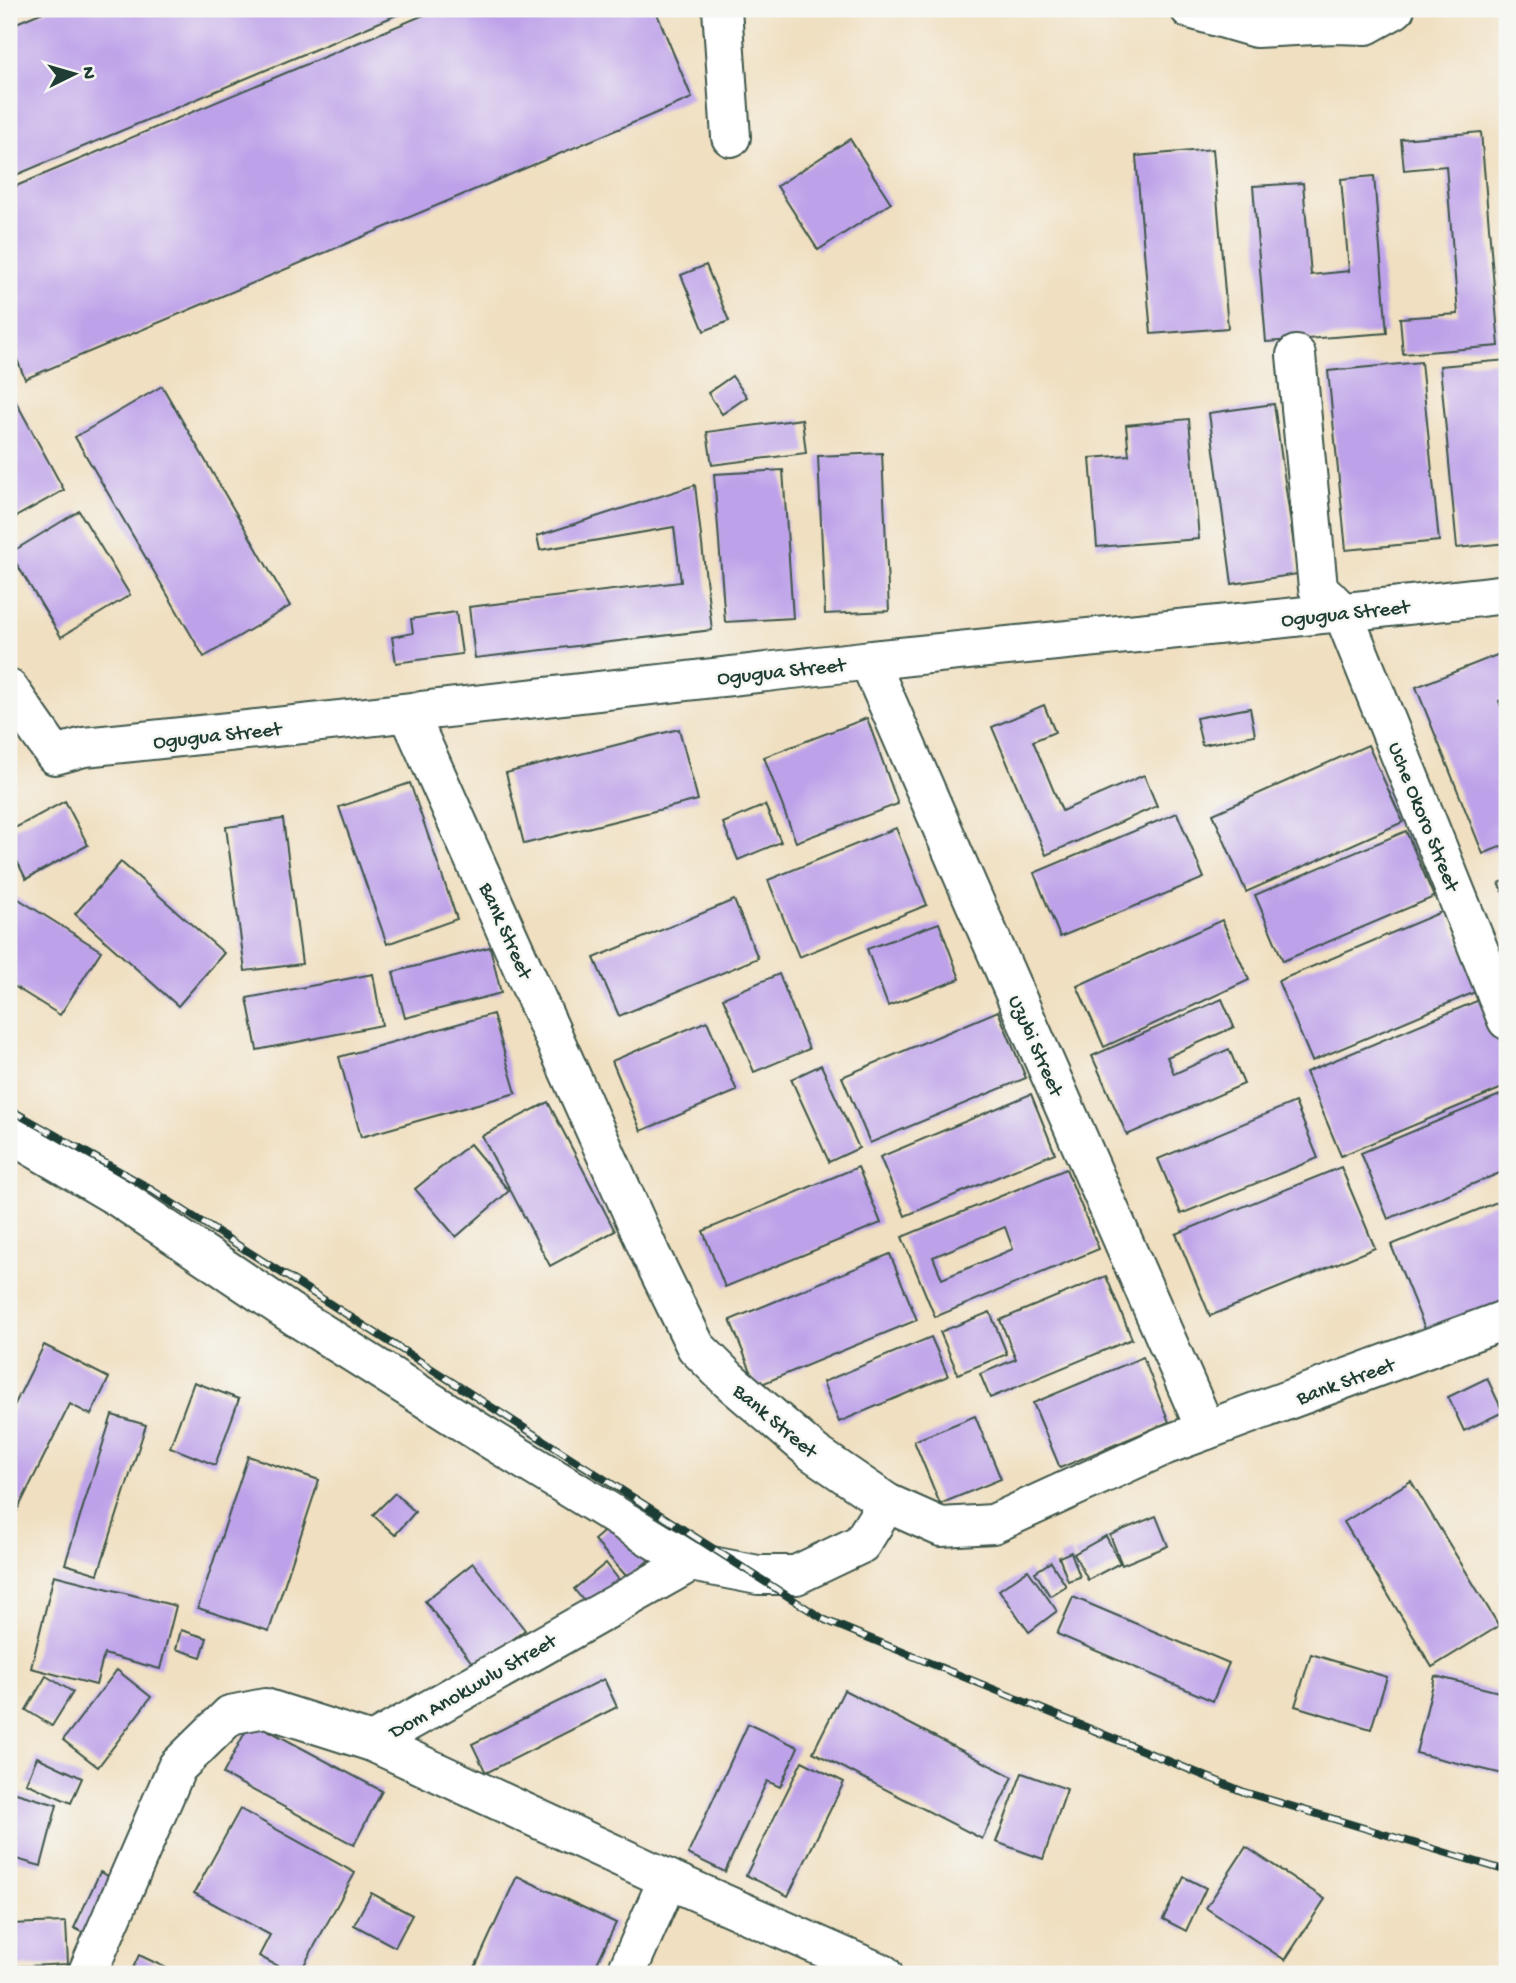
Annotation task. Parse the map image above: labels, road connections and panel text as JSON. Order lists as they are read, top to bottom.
{
  "streets": {
    "street": [
      "Ogugua Street",
      "Uche Okoro Street",
      "Bank Street",
      "Uzubi Street",
      "Dom Anokwulu Street"
    ]
  },
  "crossings": [
    ["Ogugua Street", "Uche Okoro Street"],
    ["Ogugua Street", "Bank Street"],
    ["Ogugua Street", "Uzubi Street"],
    ["Bank Street", "Uzubi Street"]
  ],
  "north": "right"
}
